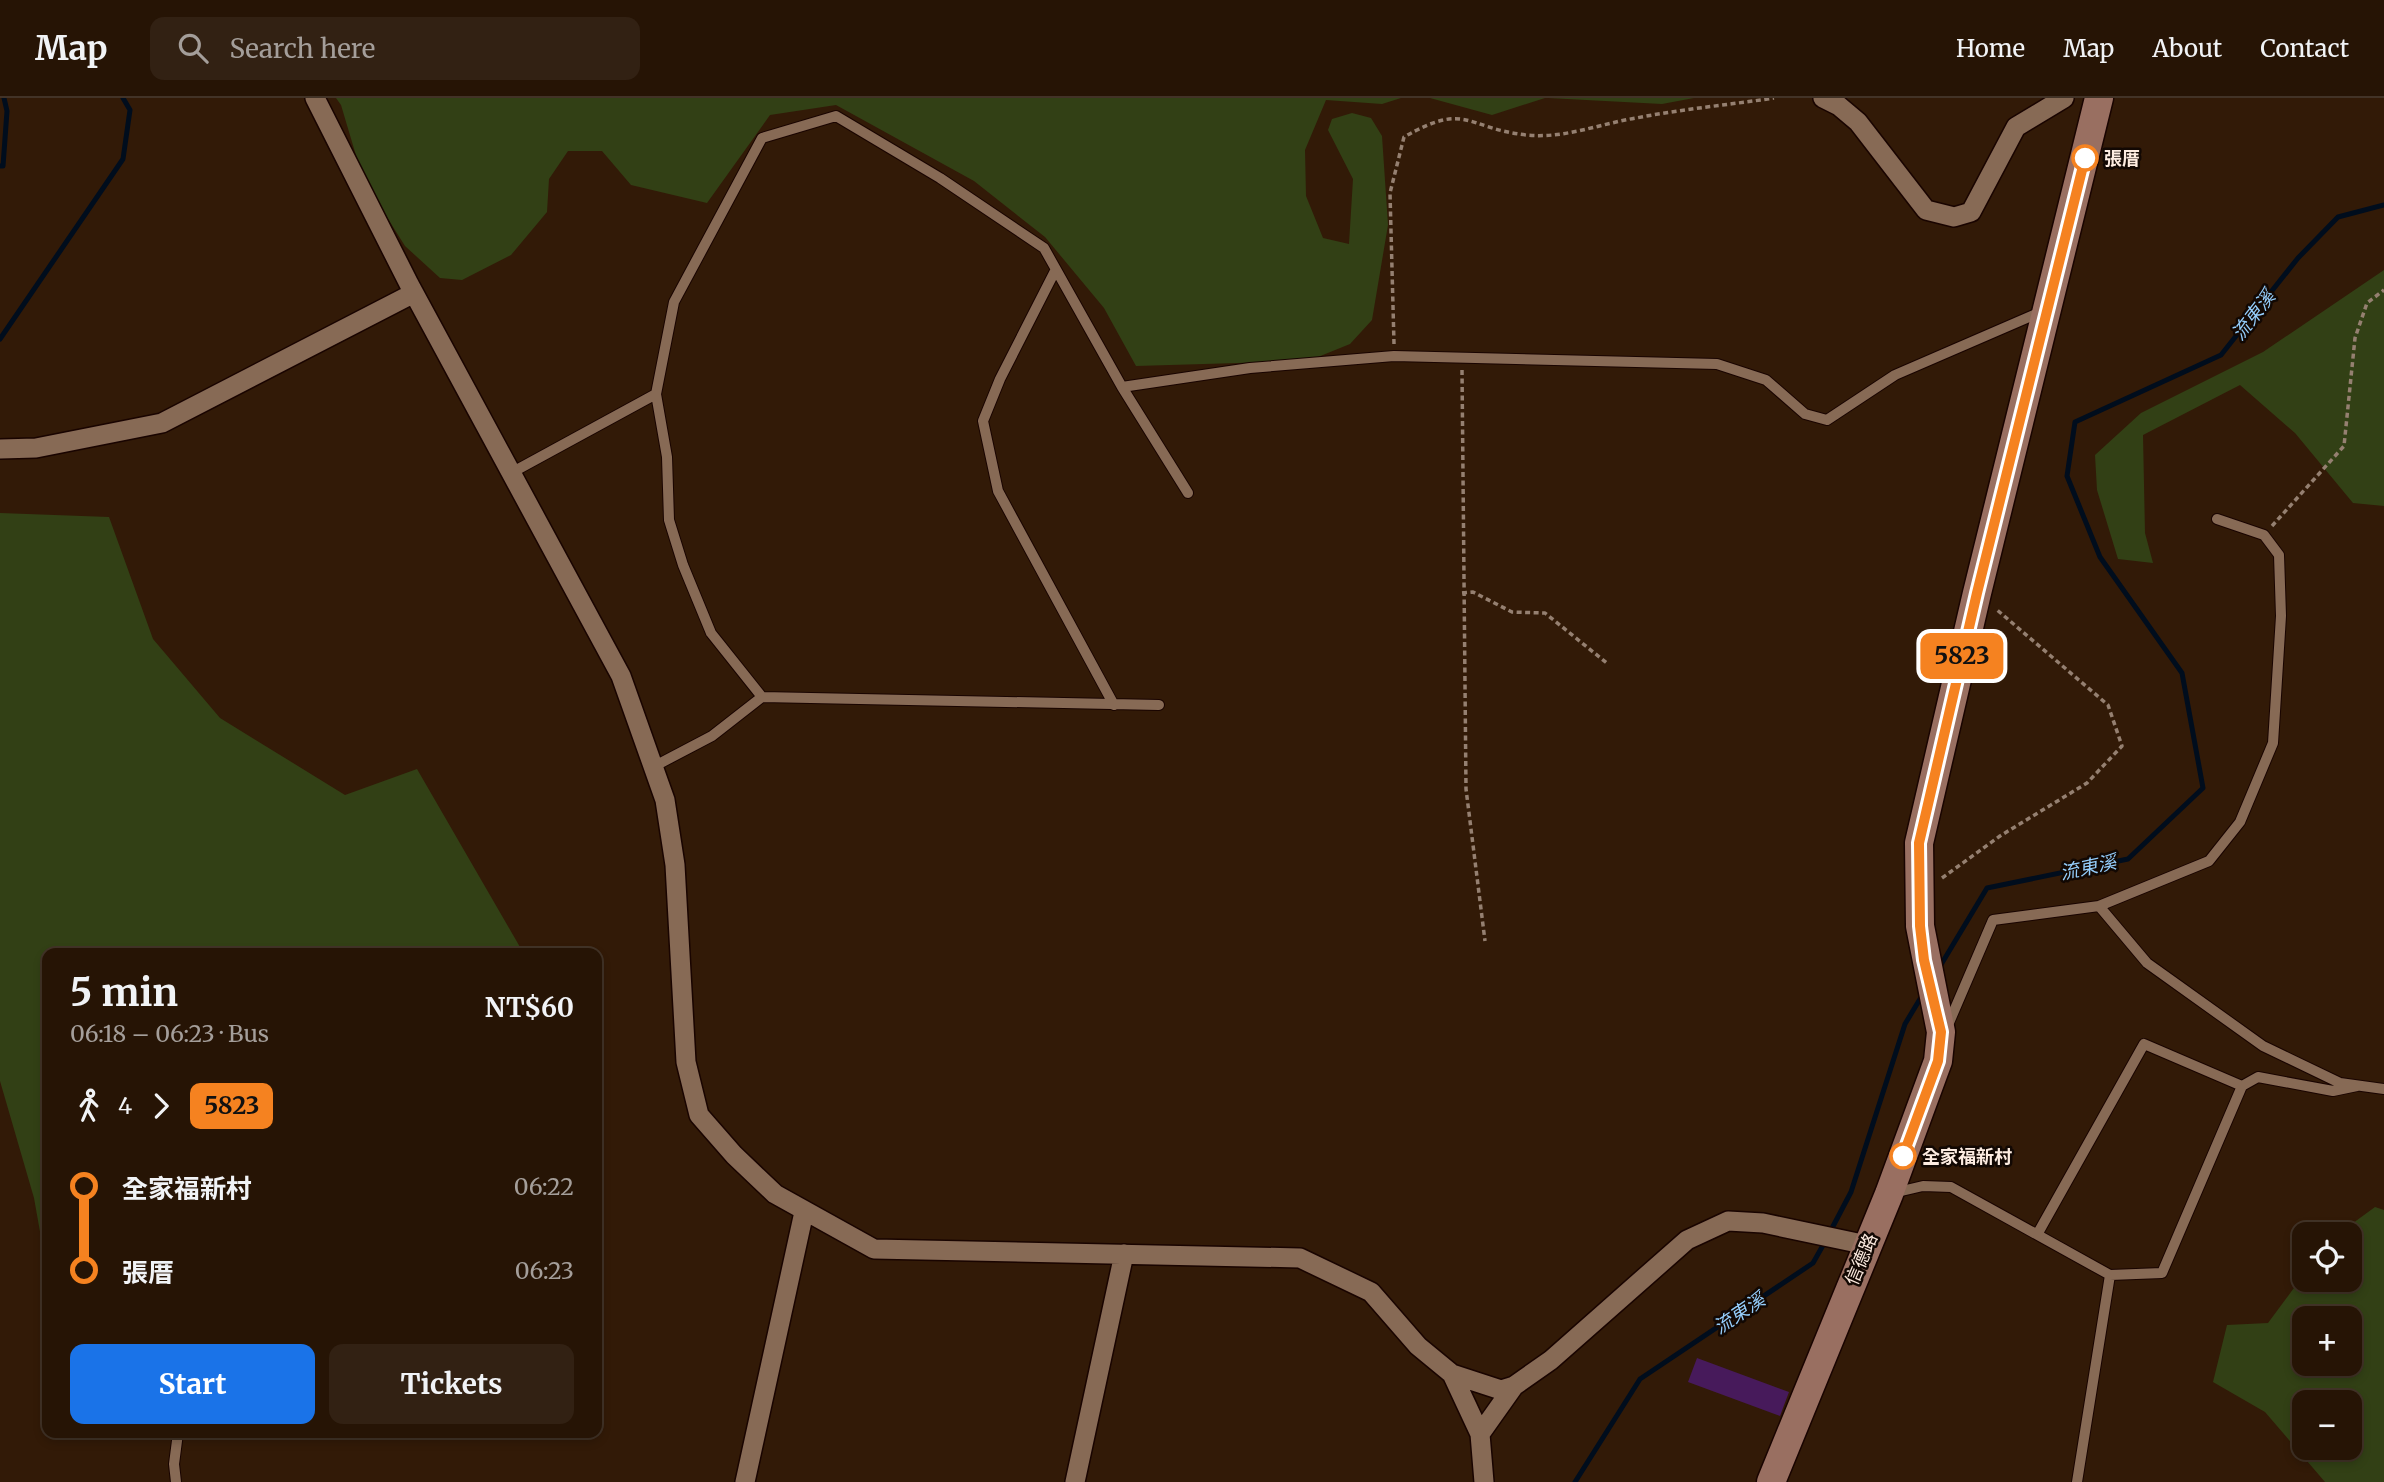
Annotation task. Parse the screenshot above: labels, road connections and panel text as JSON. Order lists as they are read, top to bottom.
{
  "streets": {
    "street": ["信德路"]
  },
  "water": ["流東溪"],
  "places": ["張厝", "全家福新村"],
  "lines": ["bus line 5823"],
  "page": {
    "header": "Map",
    "search": "Search here",
    "nav": [
      "Home",
      "Map",
      "About",
      "Contact"
    ],
    "on_map": "5823",
    "heading": ["5 min", "06:18 – 06:23 · Bus", "NT$60"],
    "legs": ["4", "5823"],
    "list": [
      {
        "name": "全家福新村",
        "value": "06:22"
      },
      {
        "name": "張厝",
        "value": "06:23"
      }
    ],
    "map_buttons": ["+", "−"],
    "buttons": ["Start", "Tickets"]
  }
}
